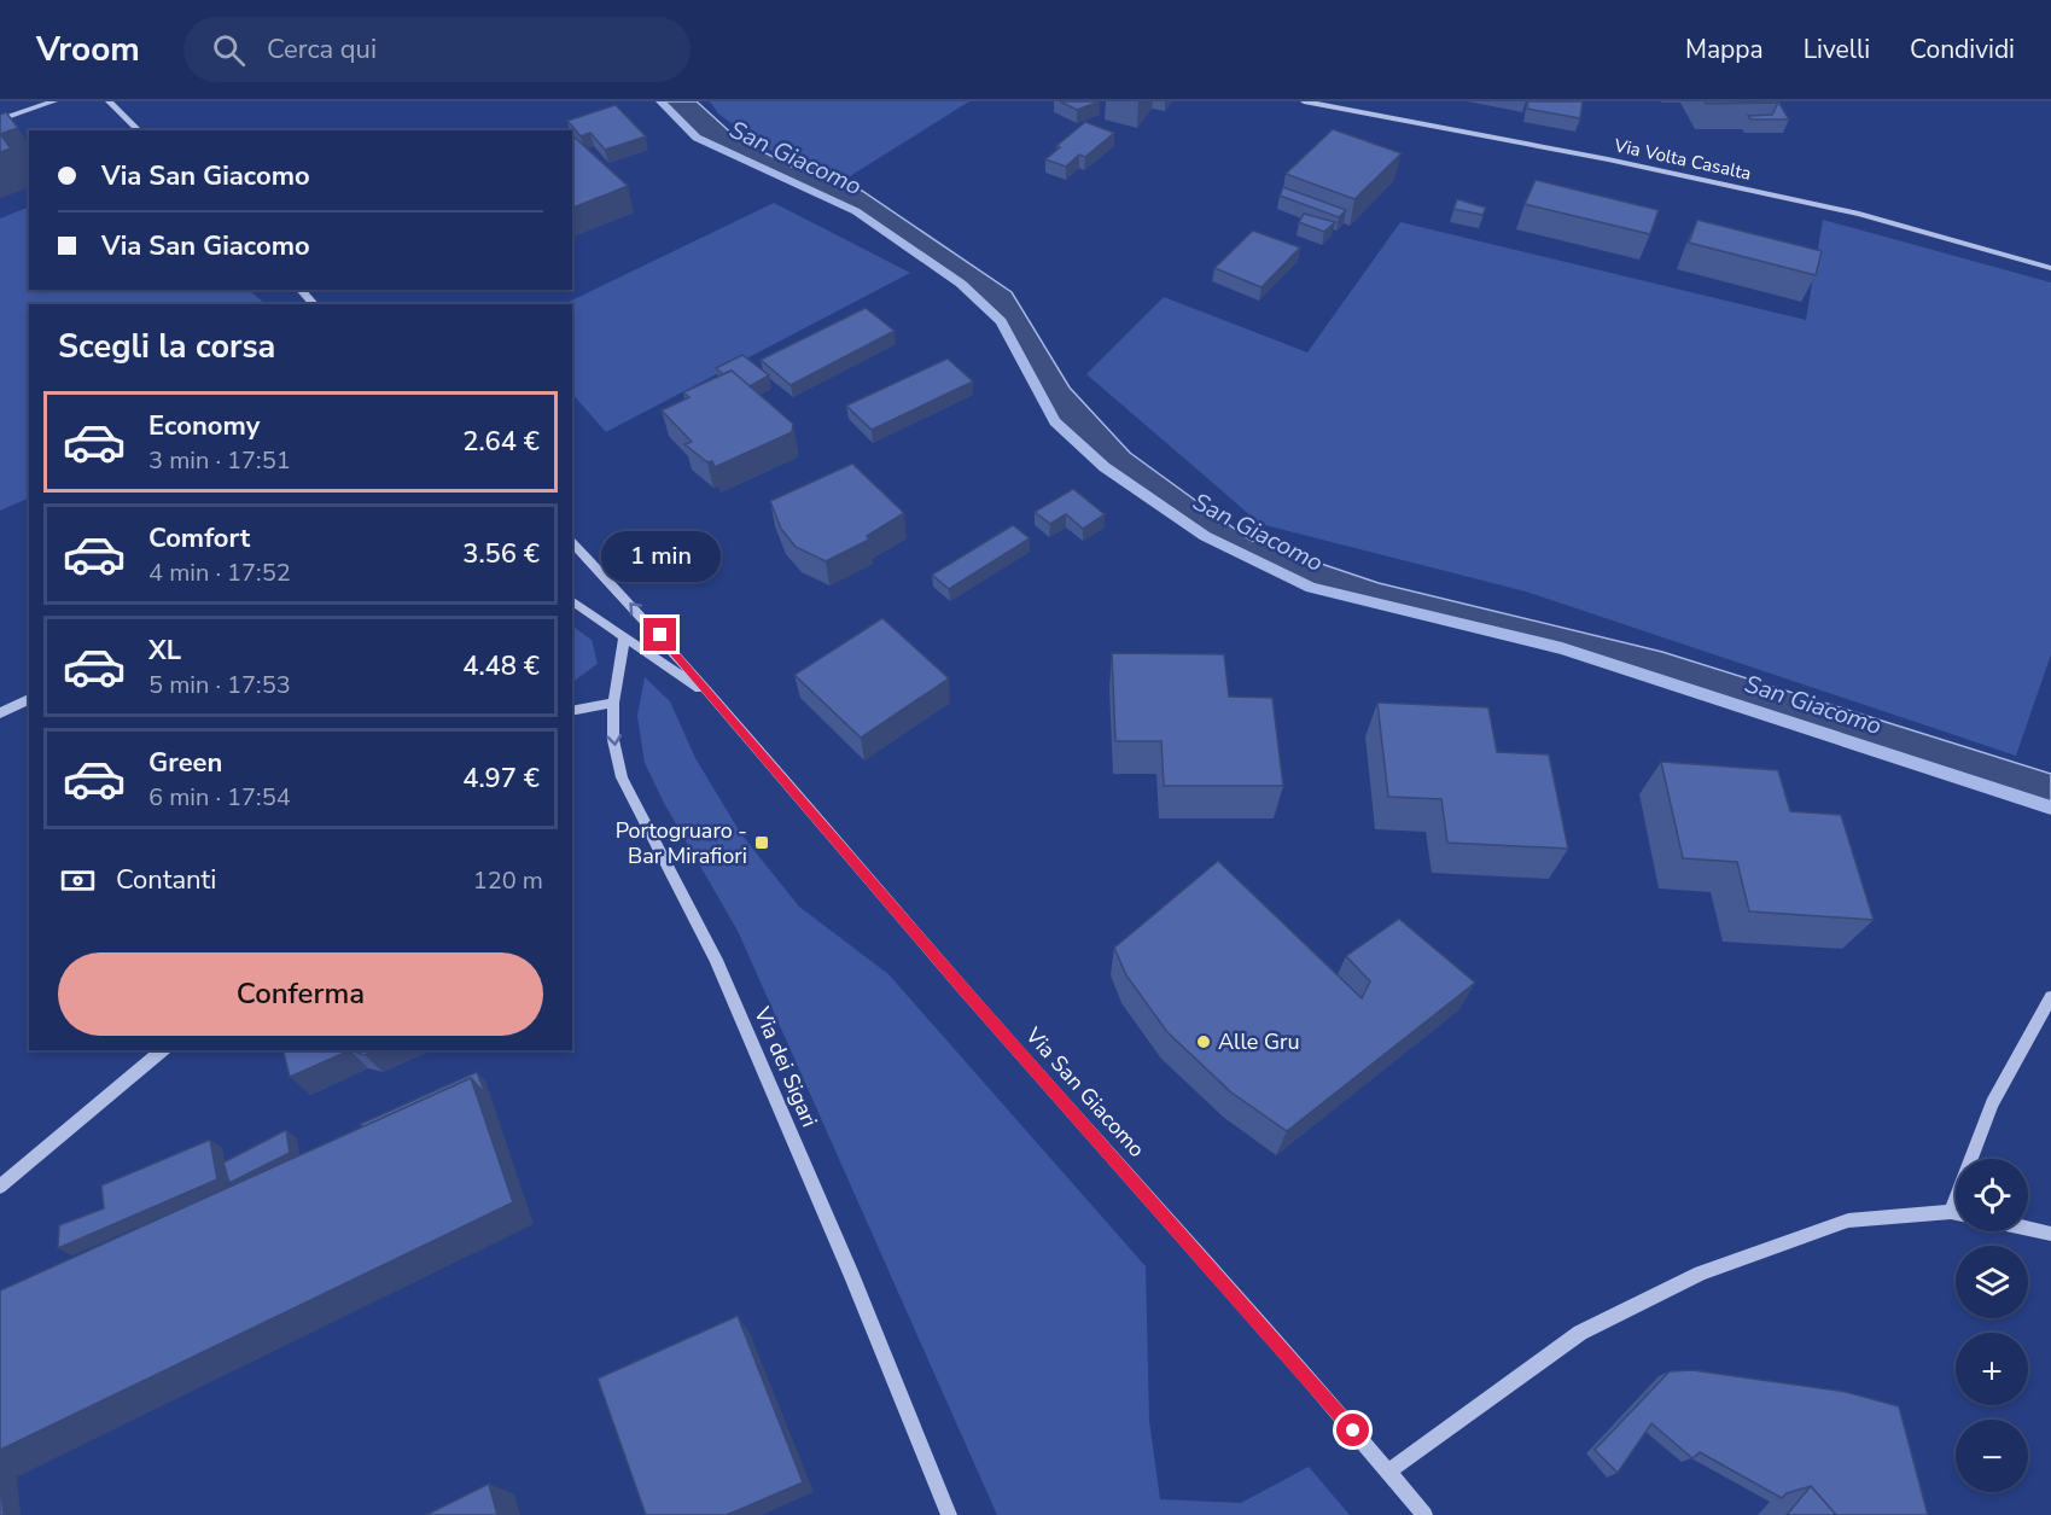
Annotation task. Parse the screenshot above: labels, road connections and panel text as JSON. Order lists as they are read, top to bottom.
{
  "streets": {
    "street": ["Via Volta Casalta", "Via dei Sigari", "Via San Giacomo"]
  },
  "crossings": [
    ["Via dei Sigari", "Via San Giacomo"]
  ],
  "one_way": ["Via dei Sigari"],
  "water": ["San Giacomo"],
  "places": {
    "transit": ["Portogruaro - Bar Mirafiori"],
    "other": ["Alle Gru"]
  },
  "page": {
    "header": "Vroom",
    "search": "Cerca qui",
    "nav": ["Mappa", "Livelli", "Condividi"],
    "banner": ["Via San Giacomo", "Via San Giacomo"],
    "heading": "Scegli la corsa",
    "list": [
      {
        "name": "Economy",
        "note": "3 min · 17:51",
        "value": "2.64 €"
      },
      {
        "name": "Comfort",
        "note": "4 min · 17:52",
        "value": "3.56 €"
      },
      {
        "name": "XL",
        "note": "5 min · 17:53",
        "value": "4.48 €"
      },
      {
        "name": "Green",
        "note": "6 min · 17:54",
        "value": "4.97 €"
      }
    ],
    "bubble": "1 min",
    "pay": ["Contanti", "120 m"],
    "buttons": "Conferma",
    "map_buttons": ["+", "−"]
  }
}
